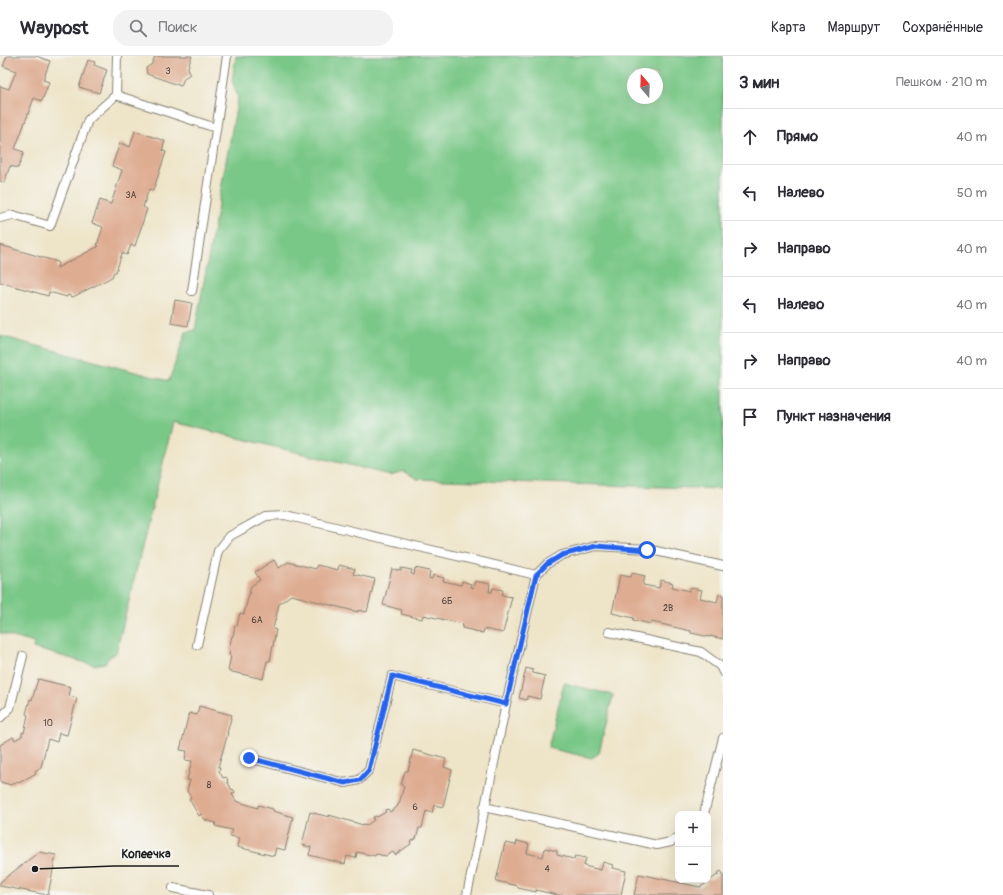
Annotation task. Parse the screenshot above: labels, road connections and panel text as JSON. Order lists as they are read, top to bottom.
{
  "places": ["Копеечка"],
  "house_numbers": [
    "3",
    "3А",
    "6Б",
    "2В",
    "6А",
    "10",
    "8",
    "6",
    "4"
  ],
  "north": "top",
  "page": {
    "header": "Waypost",
    "search": "Поиск",
    "nav": ["Карта", "Маршрут", "Сохранённые"],
    "heading": ["3 мин", "Пешком · 210 m"],
    "list": [
      ["Прямо", "40 m"],
      ["Налево", "50 m"],
      ["Направо", "40 m"],
      ["Налево", "40 m"],
      ["Направо", "40 m"],
      "Пункт назначения"
    ],
    "map_buttons": ["+", "−"]
  }
}
